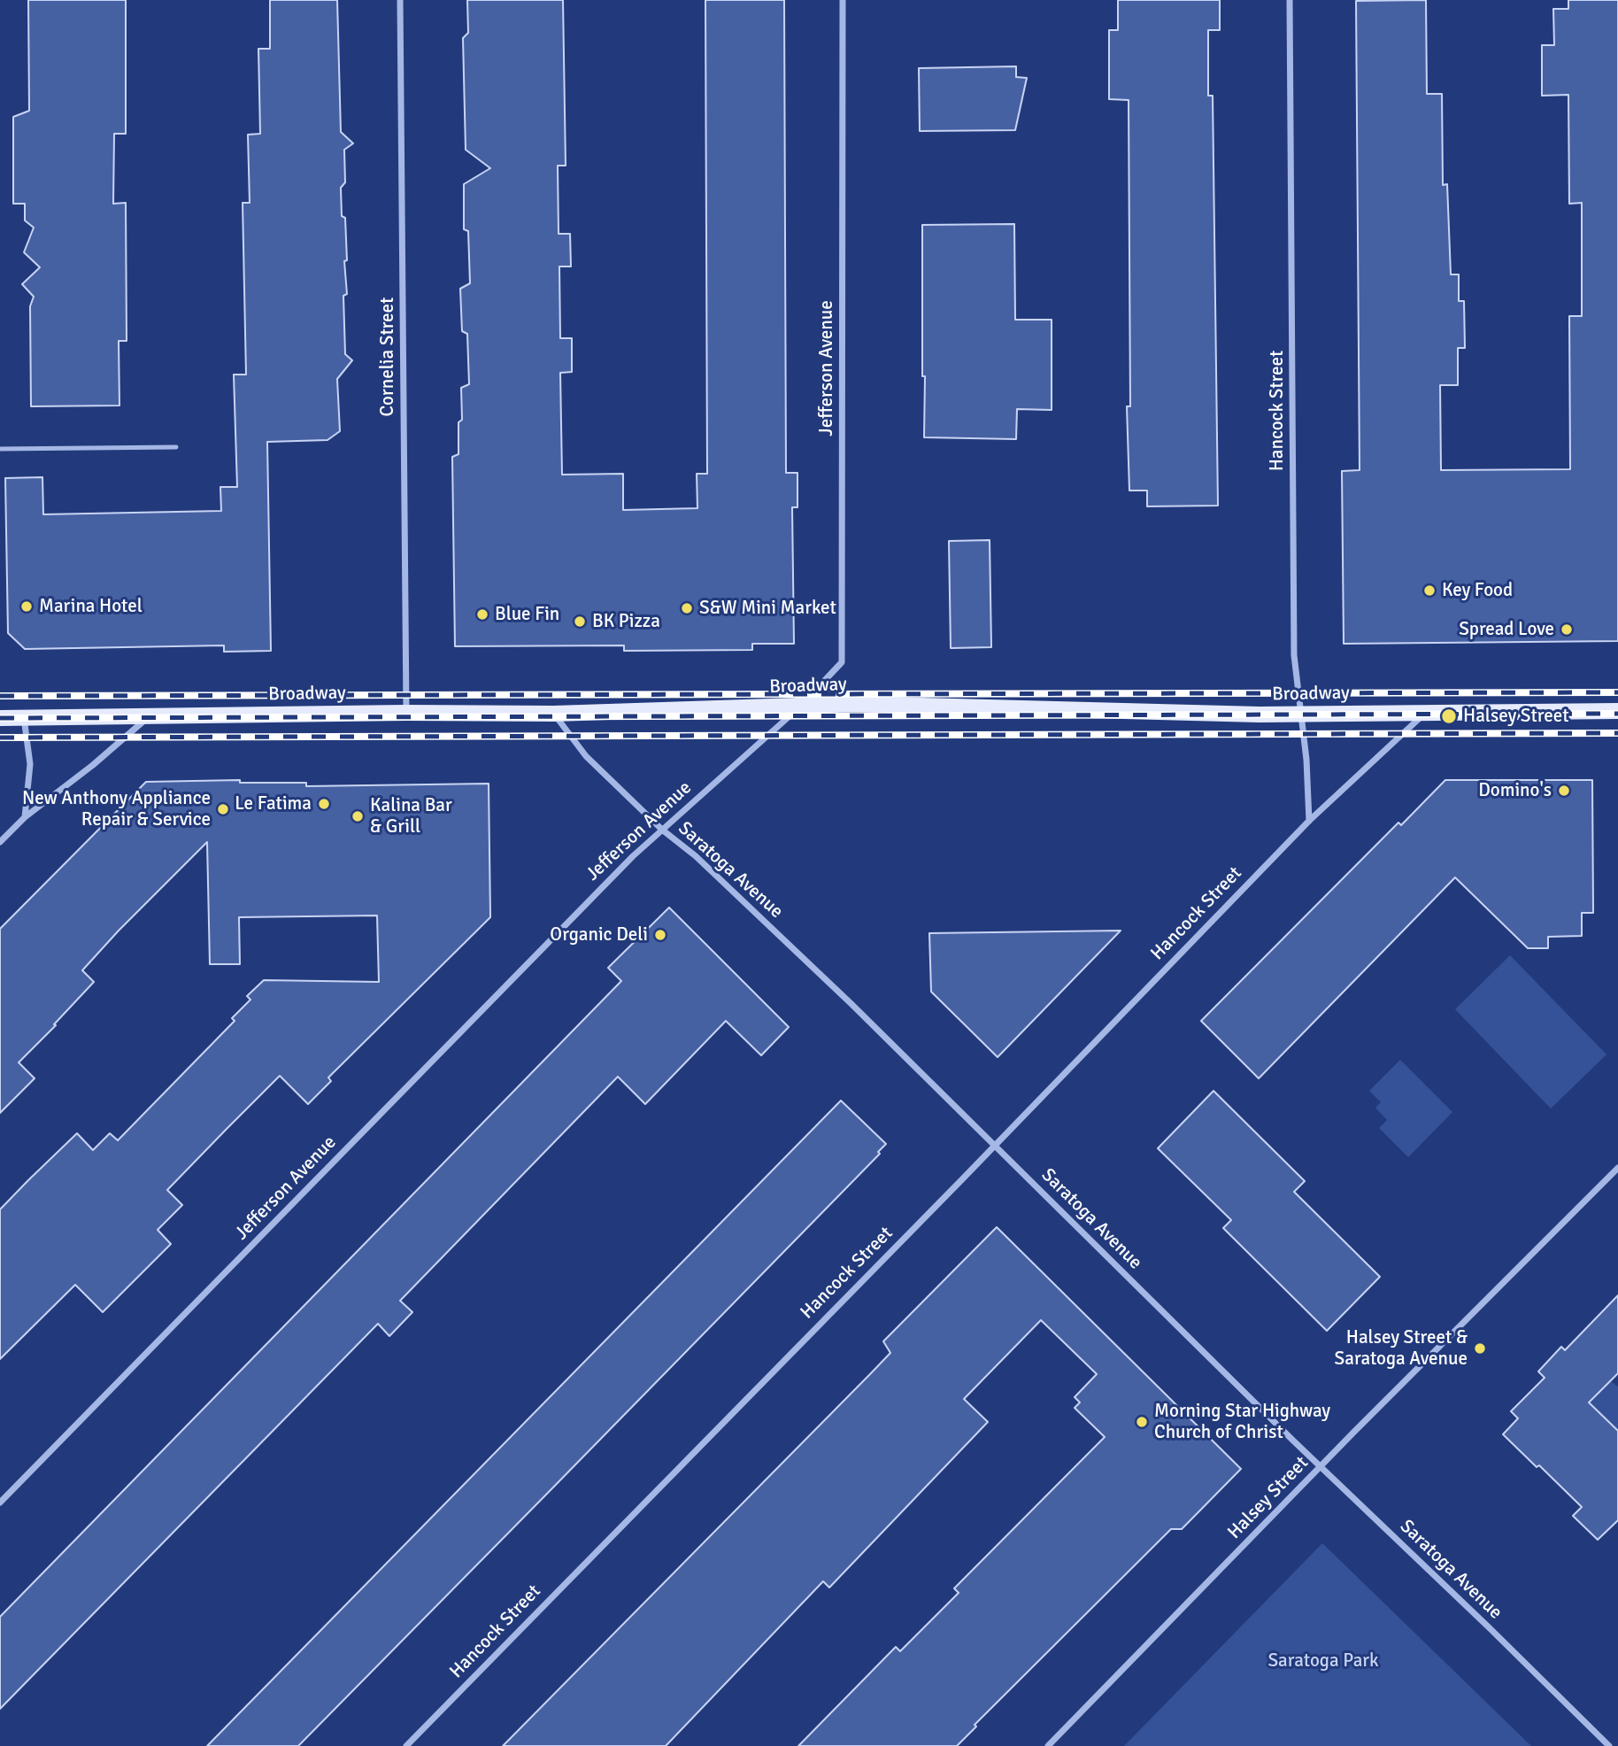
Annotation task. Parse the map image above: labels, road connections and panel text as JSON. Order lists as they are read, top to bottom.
{
  "streets": {
    "main road": ["Broadway"],
    "street": [
      "Cornelia Street",
      "Jefferson Avenue",
      "Hancock Street",
      "Saratoga Avenue",
      "Halsey Street"
    ]
  },
  "crossings": [
    ["Cornelia Street", "Broadway"],
    ["Jefferson Avenue", "Broadway"],
    ["Jefferson Avenue", "Saratoga Avenue"],
    ["Hancock Street", "Broadway"],
    ["Hancock Street", "Saratoga Avenue"],
    ["Broadway", "Saratoga Avenue"],
    ["Saratoga Avenue", "Halsey Street"]
  ],
  "parks": ["Saratoga Park"],
  "places": [
    "Key Food",
    "Marina Hotel",
    "S&W Mini Market",
    "Blue Fin",
    "BK Pizza",
    "Spread Love",
    "Halsey Street",
    "Domino's",
    "Le Fatima",
    "New Anthony Appliance Repair & Service",
    "Kalina Bar & Grill",
    "Organic Deli",
    "Halsey Street & Saratoga Avenue",
    "Morning Star Highway Church of Christ"
  ]
}
